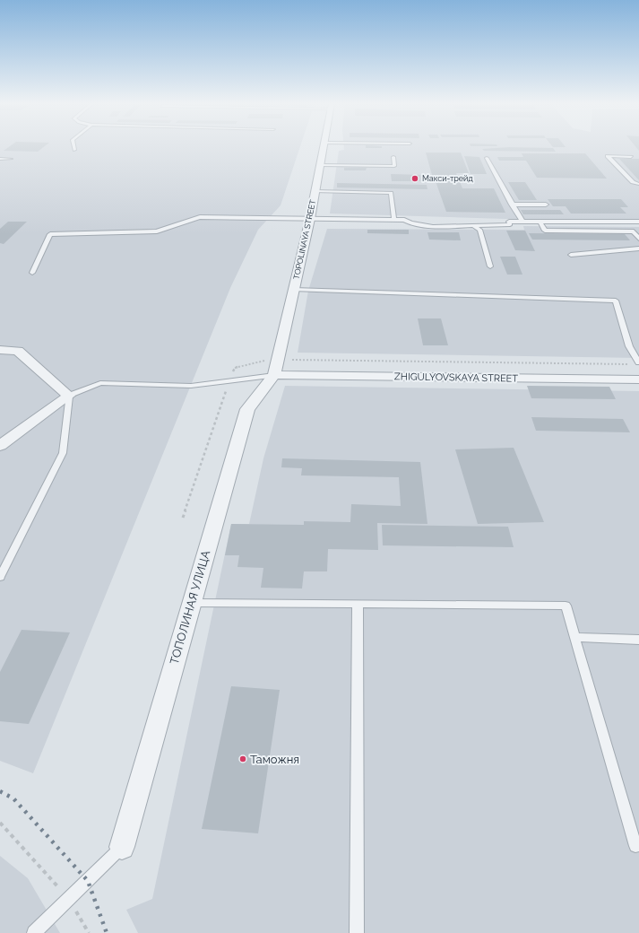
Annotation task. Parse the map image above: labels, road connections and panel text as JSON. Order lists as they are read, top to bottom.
{
  "streets": {
    "street": ["TOPOLINAYA STREET", "ZHIGULYOVSKAYA STREET", "ТОПОЛИНАЯ УЛИЦА"]
  },
  "crossings": [
    ["TOPOLINAYA STREET", "ZHIGULYOVSKAYA STREET"],
    ["TOPOLINAYA STREET", "ТОПОЛИНАЯ УЛИЦА"],
    ["ZHIGULYOVSKAYA STREET", "ТОПОЛИНАЯ УЛИЦА"]
  ],
  "places": ["Макси-трейд", "Таможня"]
}
